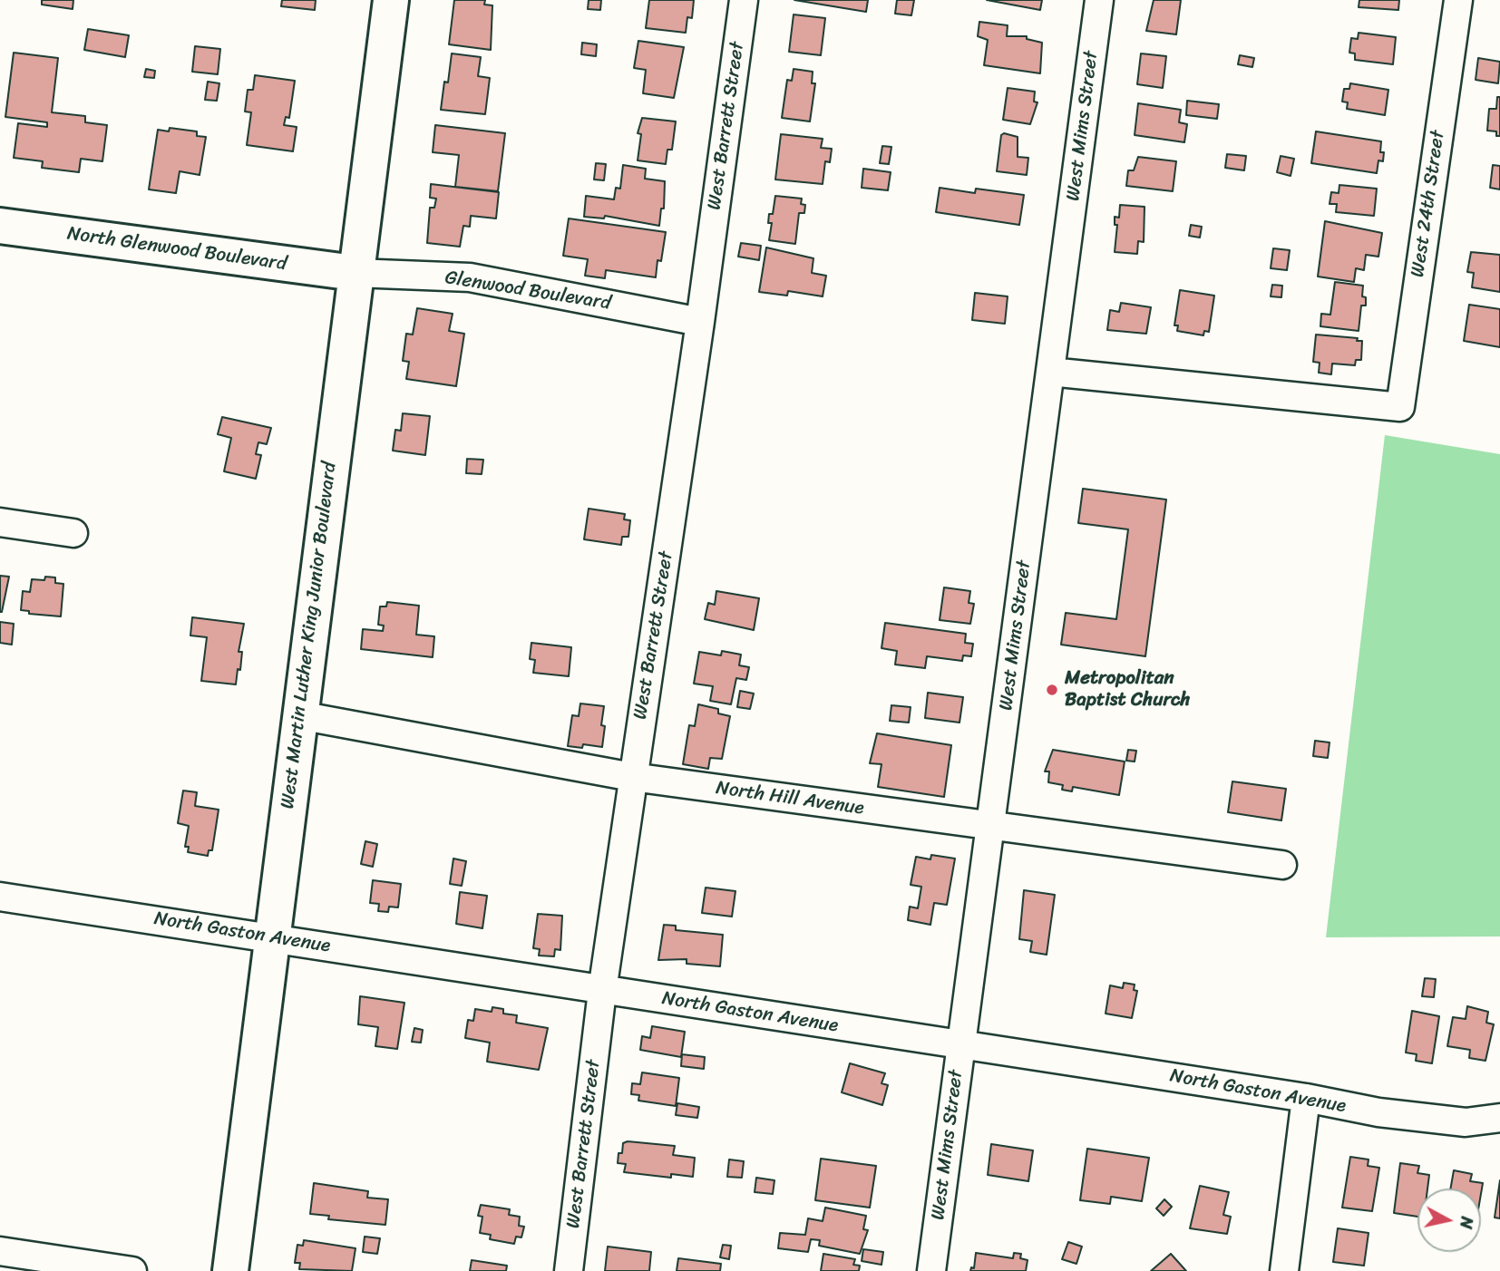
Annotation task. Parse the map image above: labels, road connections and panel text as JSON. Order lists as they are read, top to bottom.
{
  "streets": {
    "main road": ["North Glenwood Boulevard", "West Martin Luther King Junior Boulevard"],
    "street": [
      "West Barrett Street",
      "West Mims Street",
      "West 24th Street",
      "Glenwood Boulevard",
      "North Hill Avenue",
      "North Gaston Avenue"
    ]
  },
  "crossings": [
    ["West Barrett Street", "Glenwood Boulevard"],
    ["West Barrett Street", "North Hill Avenue"],
    ["West Barrett Street", "North Gaston Avenue"],
    ["West Mims Street", "West 24th Street"],
    ["West Mims Street", "North Hill Avenue"],
    ["West Mims Street", "North Gaston Avenue"],
    ["North Glenwood Boulevard", "Glenwood Boulevard"],
    ["North Glenwood Boulevard", "West Martin Luther King Junior Boulevard"],
    ["Glenwood Boulevard", "West Martin Luther King Junior Boulevard"],
    ["West Martin Luther King Junior Boulevard", "North Hill Avenue"],
    ["West Martin Luther King Junior Boulevard", "North Gaston Avenue"]
  ],
  "places": ["Metropolitan Baptist Church"],
  "north": "right"
}
